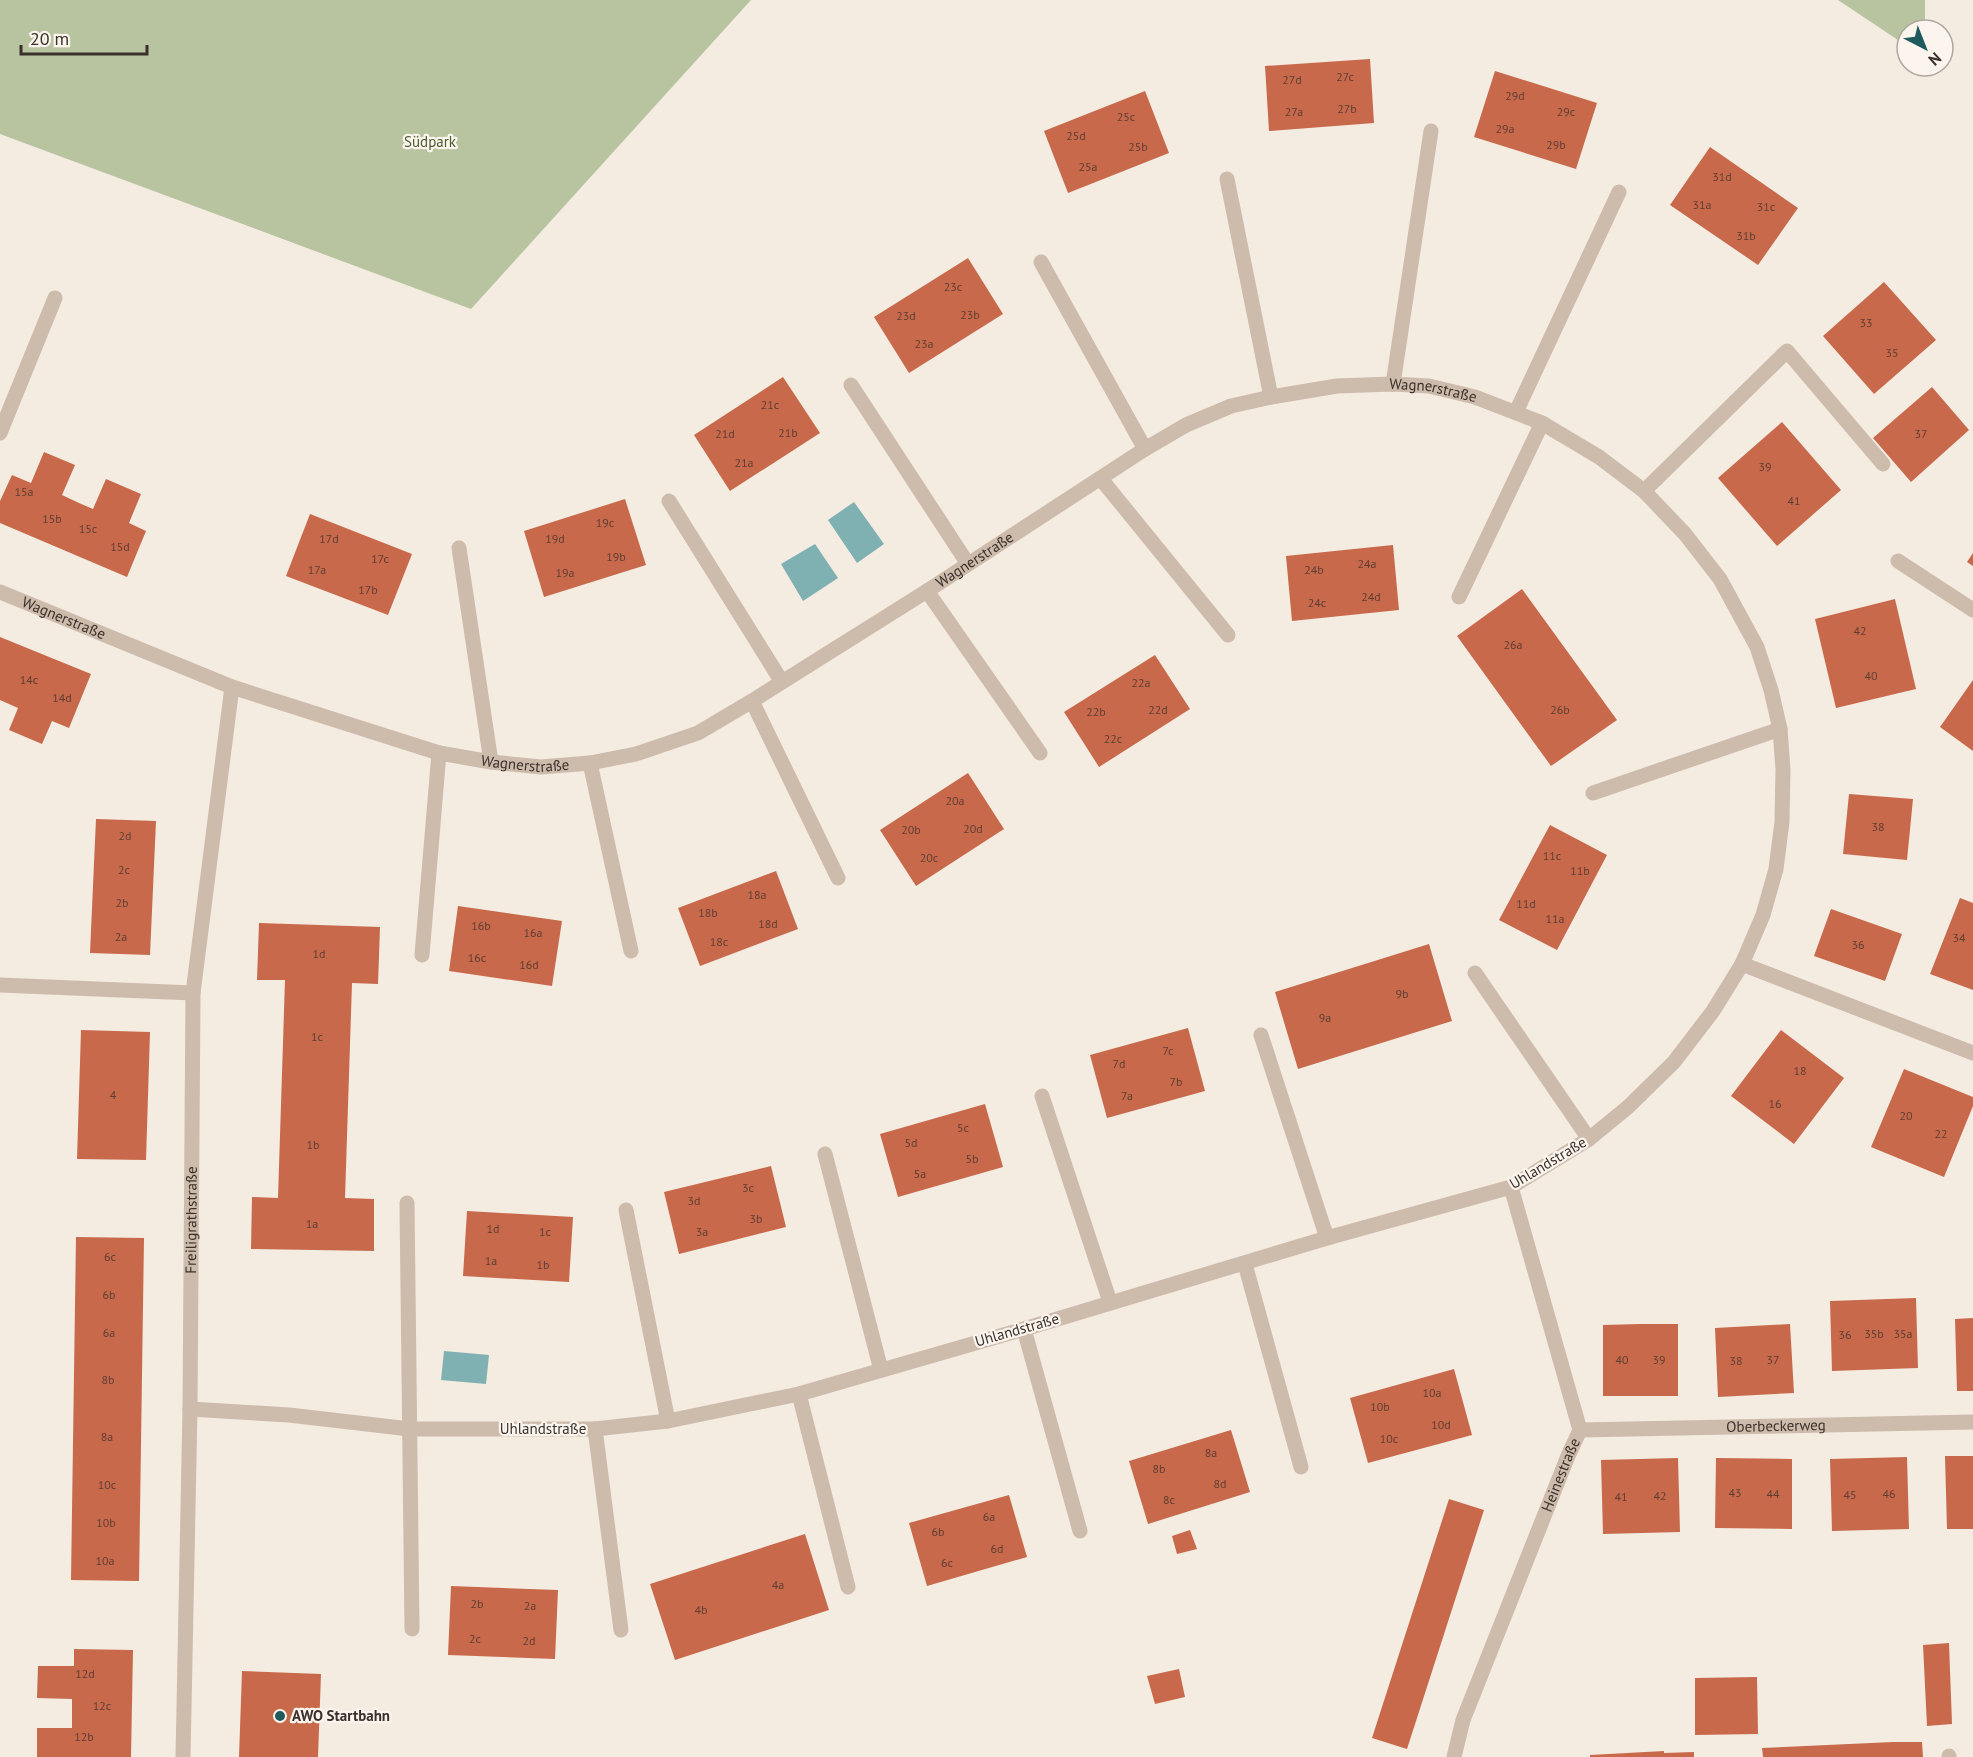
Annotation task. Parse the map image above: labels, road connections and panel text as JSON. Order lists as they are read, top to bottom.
{
  "streets": {
    "street": [
      "Wagnerstraße",
      "Uhlandstraße",
      "Freiligrathstraße",
      "Oberbeckerweg",
      "Heinestraße"
    ]
  },
  "crossings": [
    ["Wagnerstraße", "Uhlandstraße"],
    ["Wagnerstraße", "Freiligrathstraße"],
    ["Uhlandstraße", "Freiligrathstraße"],
    ["Uhlandstraße", "Heinestraße"],
    ["Oberbeckerweg", "Heinestraße"]
  ],
  "parks": ["Südpark"],
  "places": ["AWO Startbahn"],
  "house_numbers": [
    "27c",
    "27d",
    "29d",
    "27b",
    "27a",
    "29c",
    "25c",
    "29a",
    "25d",
    "29b",
    "25b",
    "25a",
    "31d",
    "31a",
    "31c",
    "31b",
    "23c",
    "23b",
    "23d",
    "33",
    "23a",
    "35",
    "21c",
    "21b",
    "21d",
    "37",
    "21a",
    "39",
    "15a",
    "41",
    "15b",
    "19c",
    "15c",
    "17d",
    "19d",
    "15d",
    "19b",
    "17c",
    "24a",
    "17a",
    "24b",
    "19a",
    "17b",
    "24d",
    "24c",
    "42",
    "26a",
    "40",
    "14c",
    "22a",
    "14d",
    "22d",
    "26b",
    "22b",
    "22c",
    "20a",
    "38",
    "20d",
    "20b",
    "2d",
    "11c",
    "20c",
    "2c",
    "11b",
    "18a",
    "2b",
    "11d",
    "18b",
    "11a",
    "18d",
    "16b",
    "16a",
    "2a",
    "34",
    "18c",
    "36",
    "1d",
    "16c",
    "16d",
    "9b",
    "9a",
    "1c",
    "7c",
    "7d",
    "18",
    "7b",
    "4",
    "7a",
    "16",
    "20",
    "5c",
    "22",
    "5d",
    "1b",
    "5b",
    "5a",
    "3c",
    "3d",
    "3b",
    "1a",
    "1d",
    "1c",
    "3a",
    "6c",
    "1a",
    "1b",
    "6b",
    "6a",
    "35b",
    "35a",
    "36",
    "40",
    "39",
    "37",
    "38",
    "8b",
    "10a",
    "10b",
    "10d",
    "8a",
    "10c",
    "8a",
    "8b",
    "8d",
    "10c",
    "43",
    "44",
    "46",
    "45",
    "42",
    "41",
    "8c",
    "6a",
    "10b",
    "6b",
    "6d",
    "10a",
    "6c",
    "4a",
    "2b",
    "2a",
    "4b",
    "2c",
    "2d",
    "12d",
    "12c",
    "12b"
  ],
  "scale_bar": "20 m",
  "north": "bottom right"
}
